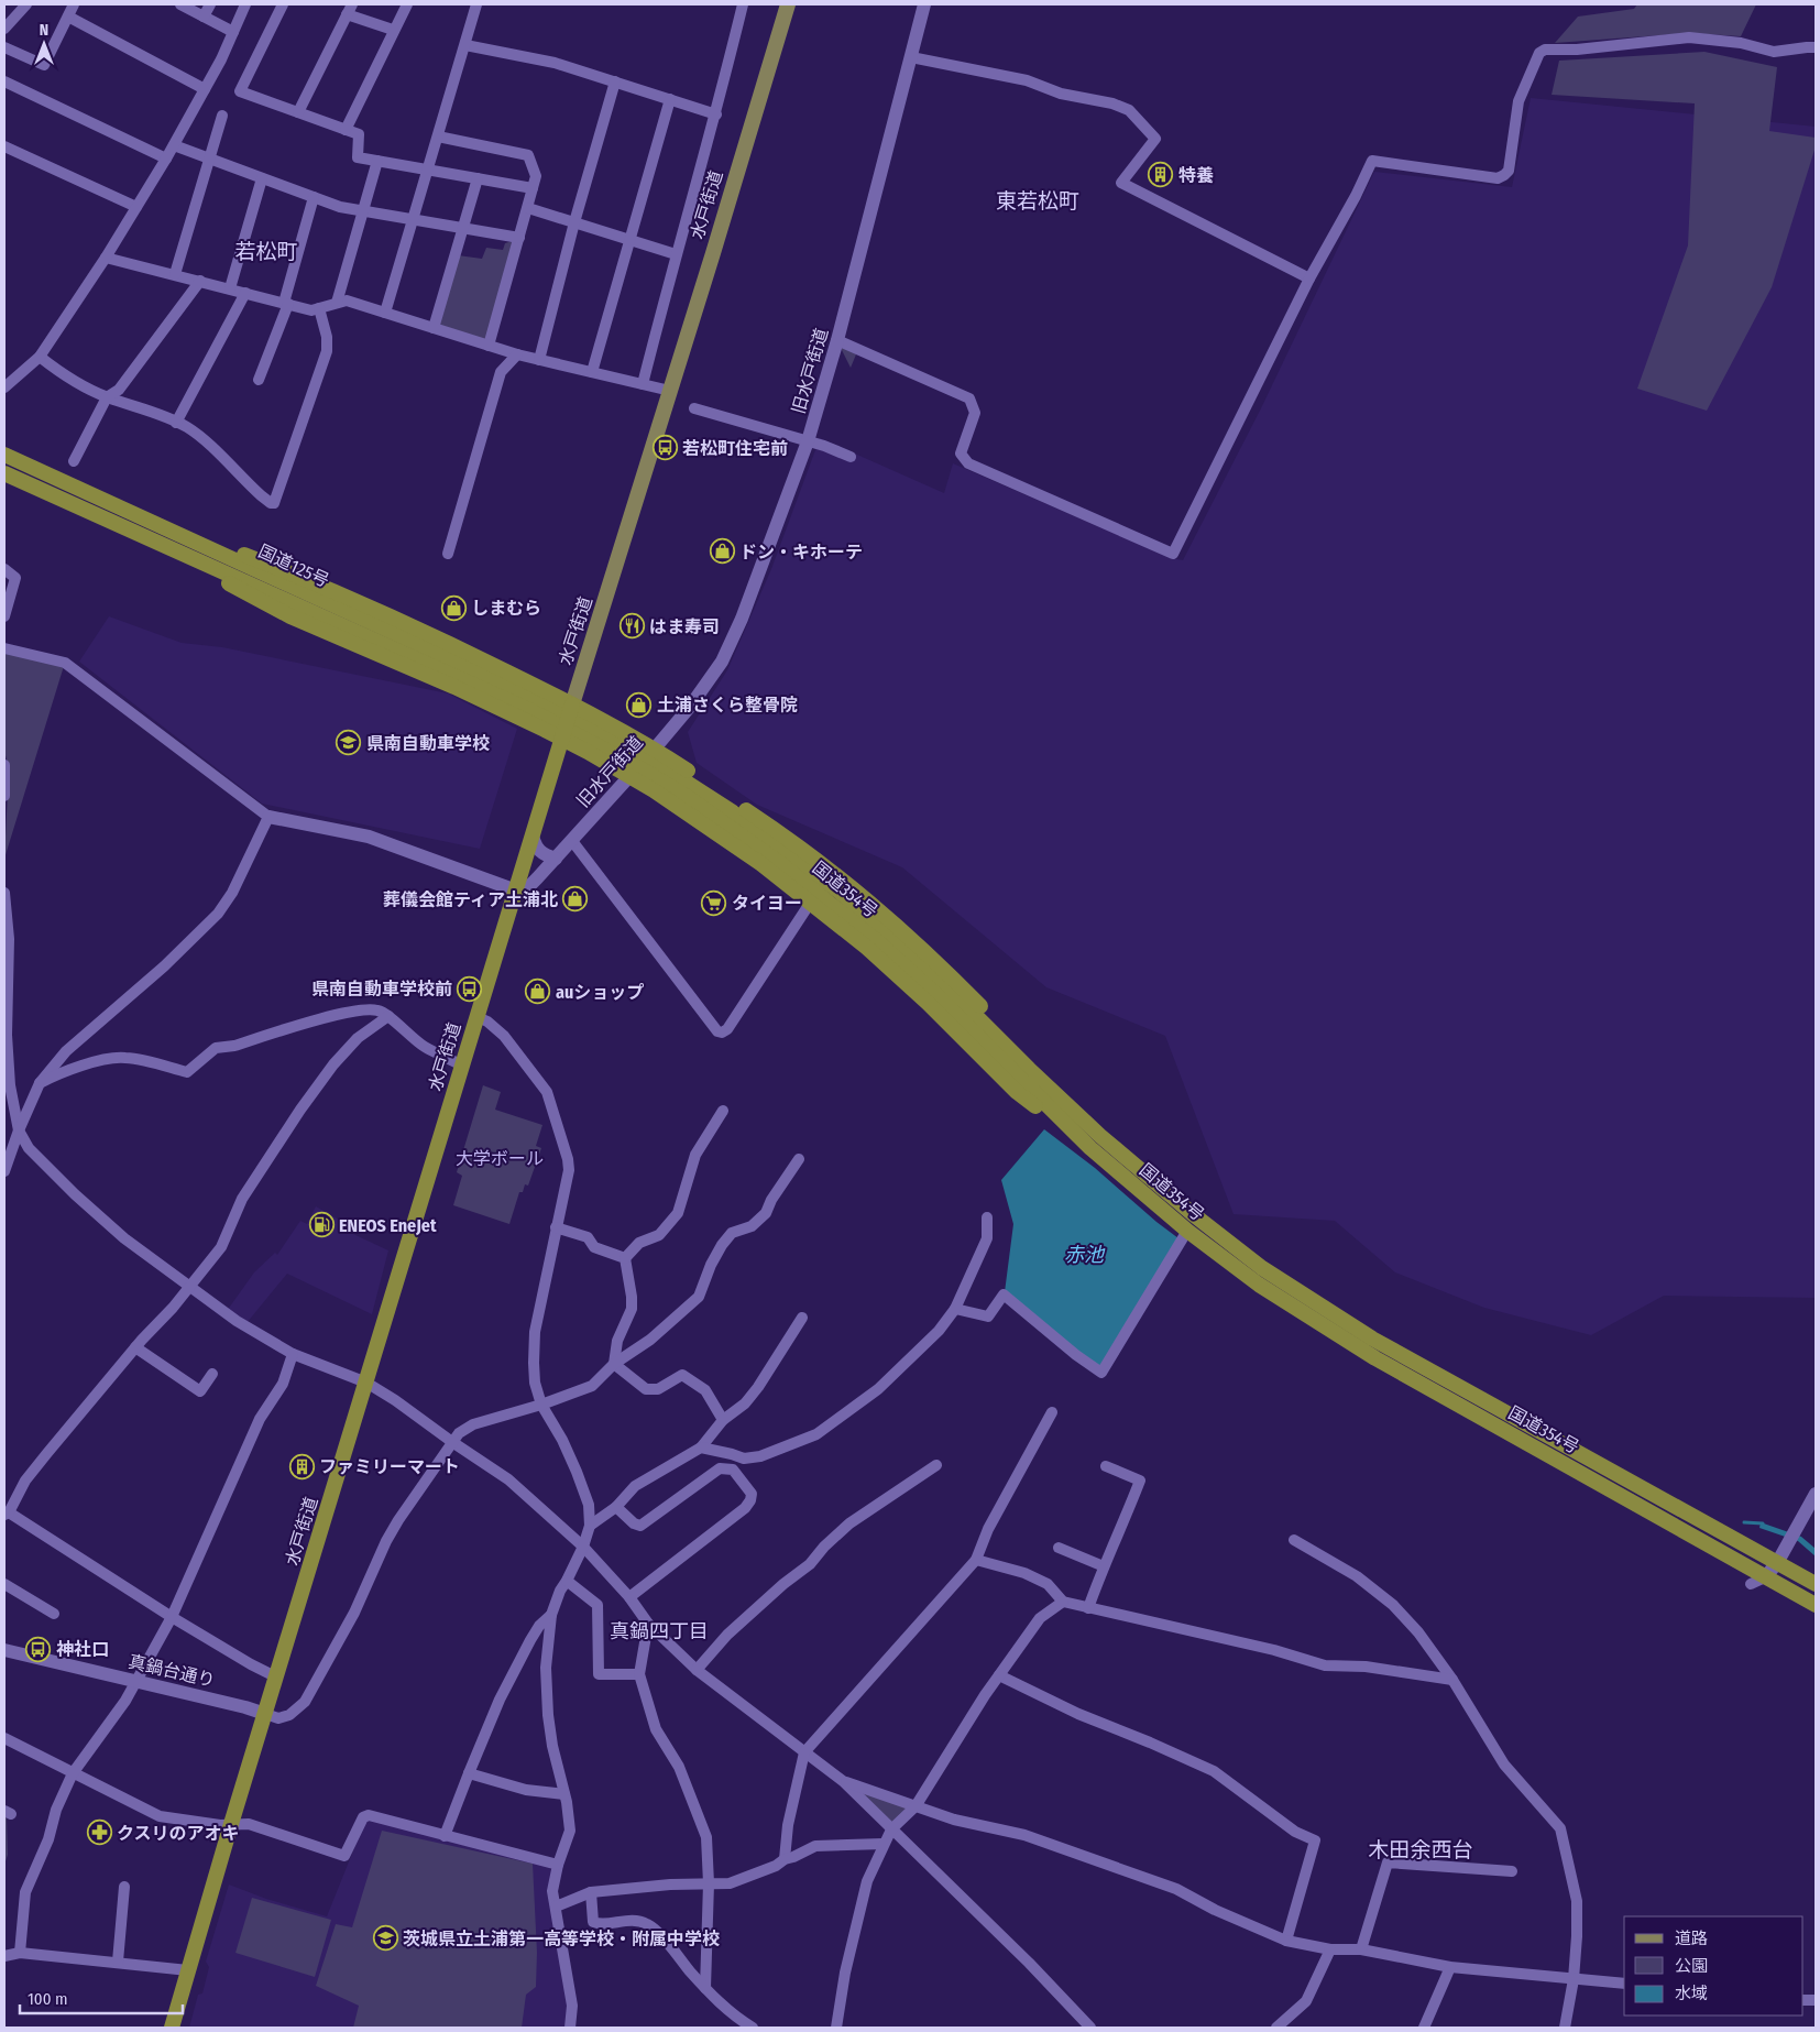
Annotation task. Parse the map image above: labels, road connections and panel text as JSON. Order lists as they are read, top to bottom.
{
  "streets": {
    "highway": ["水戸街道", "国道125号", "国道354号"],
    "street": ["旧水戸街道", "真鍋台通り"]
  },
  "crossings": [
    ["水戸街道", "旧水戸街道"],
    ["水戸街道", "国道125号"],
    ["水戸街道", "国道354号"],
    ["水戸街道", "真鍋台通り"],
    ["国道125号", "国道354号"]
  ],
  "districts": [
    "東若松町",
    "若松町",
    "真鍋四丁目",
    "木田余西台"
  ],
  "water": ["赤池"],
  "parks": ["大学ボール"],
  "places": {
    "building": ["特養", "ファミリーマート"],
    "bus stop": ["若松町住宅前", "県南自動車学校前", "神社口"],
    "shop": [
      "ドン・キホーテ",
      "しまむら",
      "土浦さくら整骨院",
      "葬儀会館ティア土浦北",
      "auショップ"
    ],
    "restaurant": ["はま寿司"],
    "school or university": ["県南自動車学校", "茨城県立土浦第一高等学校・附属中学校"],
    "supermarket": ["タイヨー"],
    "fuel station": ["ENEOS EneJet"],
    "pharmacy": ["クスリのアオキ"]
  },
  "legend": ["道路", "公園", "水域"],
  "scale_bar": "100 m",
  "north": "top"
}
